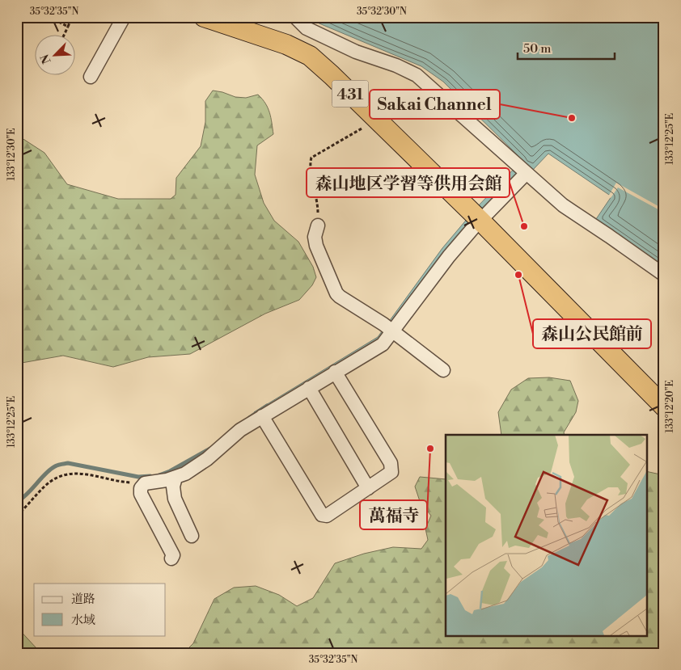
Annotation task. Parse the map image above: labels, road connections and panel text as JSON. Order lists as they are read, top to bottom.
{
  "streets": {
    "highway": ["431"]
  },
  "places": [
    "Sakai Channel",
    "森山地区学習等供用会館",
    "森山公民館前",
    "萬福寺"
  ],
  "legend": ["道路", "水域"],
  "scale_bar": "50 m",
  "north": "bottom left",
  "coordinates": [
    "35°32'35\"N",
    "35°32'30\"N",
    "133°12'25\"E",
    "133°12'30\"E",
    "133°12'20\"E"
  ]
}
